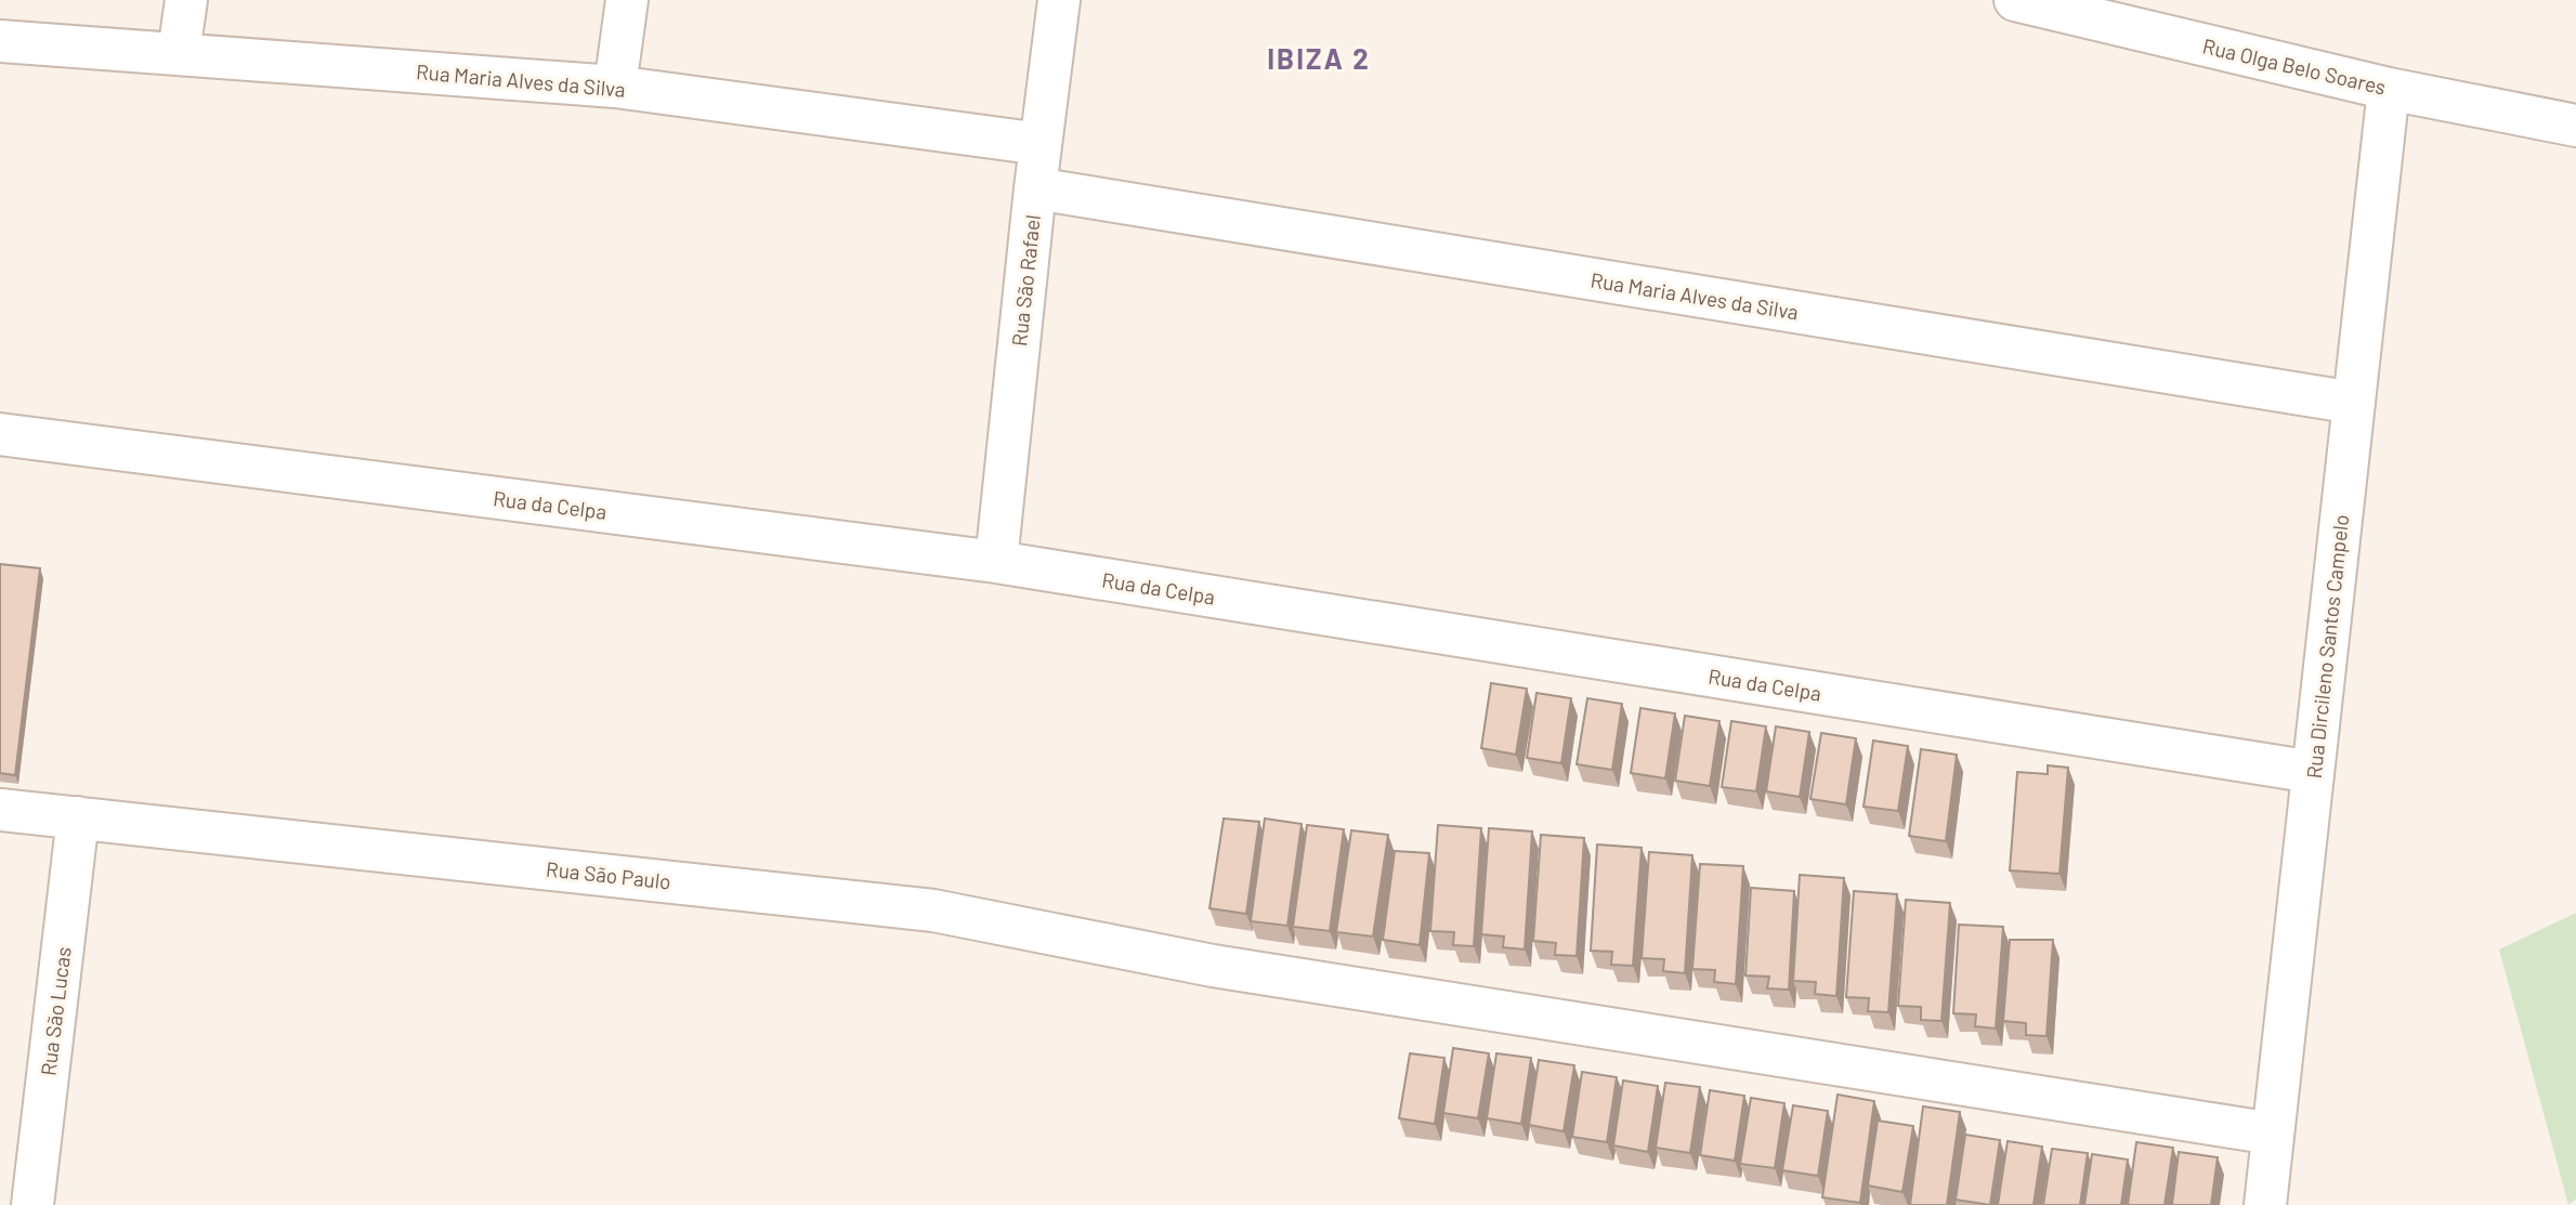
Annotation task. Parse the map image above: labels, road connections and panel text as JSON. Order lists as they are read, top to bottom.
{
  "streets": {
    "street": [
      "Rua Olga Belo Soares",
      "Rua Maria Alves da Silva",
      "Rua São Rafael",
      "Rua da Celpa",
      "Rua Dircileno Santos Campelo",
      "Rua São Paulo",
      "Rua São Lucas"
    ]
  },
  "crossings": [
    ["Rua Olga Belo Soares", "Rua Dircileno Santos Campelo"],
    ["Rua Maria Alves da Silva", "Rua São Rafael"],
    ["Rua Maria Alves da Silva", "Rua Dircileno Santos Campelo"],
    ["Rua São Rafael", "Rua da Celpa"],
    ["Rua da Celpa", "Rua Dircileno Santos Campelo"],
    ["Rua Dircileno Santos Campelo", "Rua São Paulo"],
    ["Rua São Paulo", "Rua São Lucas"]
  ],
  "districts": ["IBIZA 2"]
}
